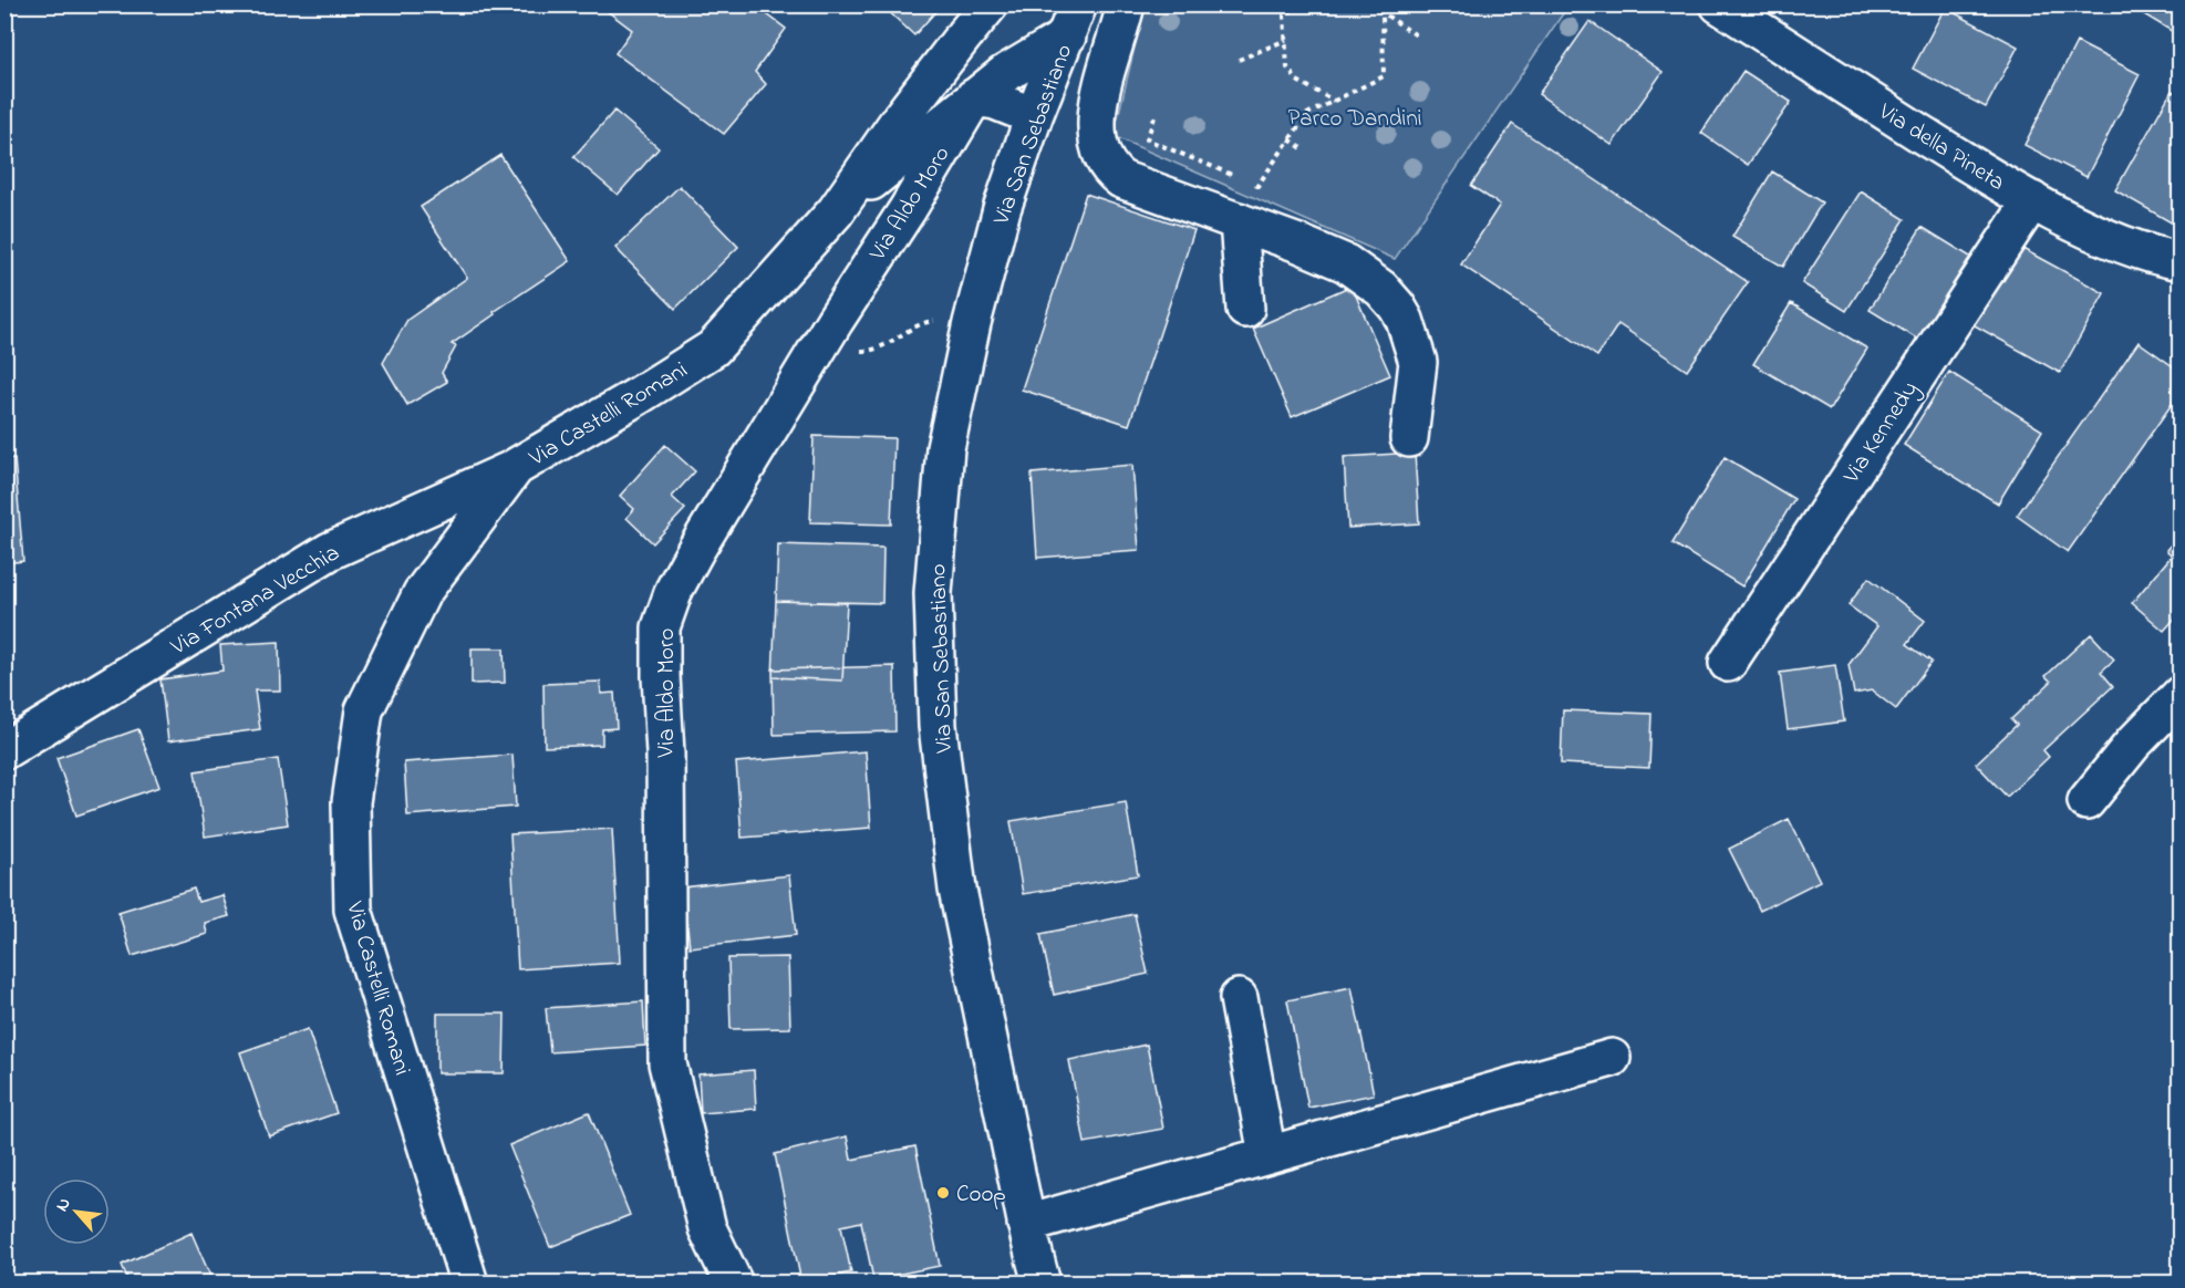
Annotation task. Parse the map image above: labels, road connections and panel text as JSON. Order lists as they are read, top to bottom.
{
  "streets": {
    "street": [
      "Via San Sebastiano",
      "Via della Pineta",
      "Via Aldo Moro",
      "Via Castelli Romani",
      "Via Kennedy",
      "Via Fontana Vecchia"
    ]
  },
  "crossings": [
    ["Via della Pineta", "Via Kennedy"],
    ["Via Castelli Romani", "Via Fontana Vecchia"]
  ],
  "parks": ["Parco Dandini"],
  "places": ["Coop"],
  "north": "top left"
}
